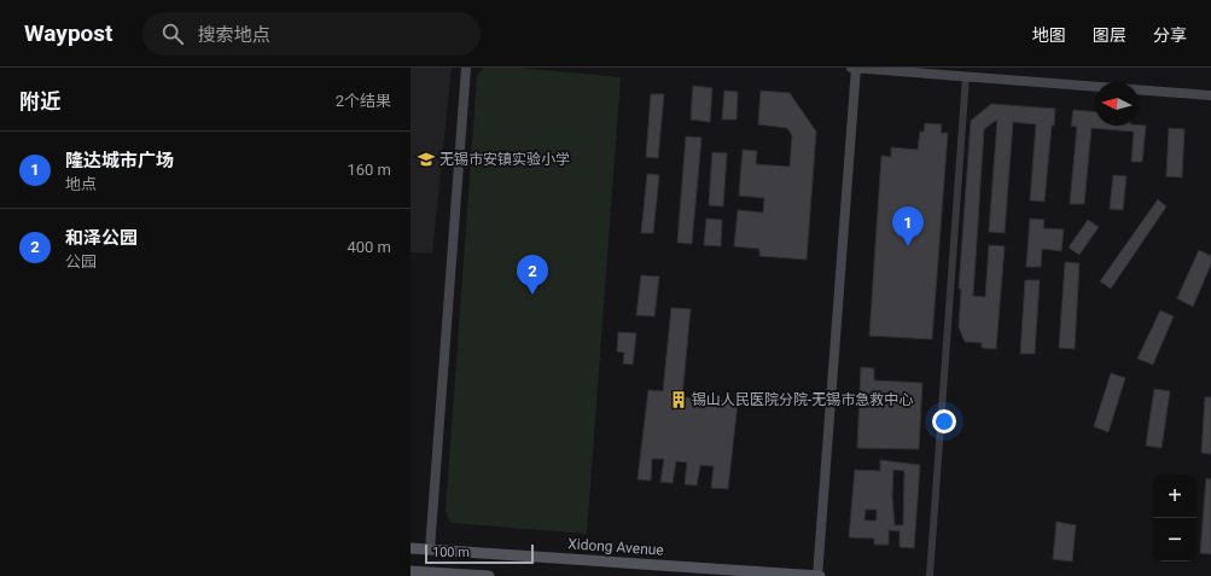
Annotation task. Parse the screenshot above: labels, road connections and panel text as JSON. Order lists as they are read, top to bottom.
{
  "streets": {
    "main road": ["Xidong Avenue"]
  },
  "places": {
    "school or university": ["无锡市安镇实验小学"],
    "building": ["锡山人民医院分院-无锡市急救中心"]
  },
  "scale_bar": "100 m",
  "north": "left",
  "page": {
    "header": "Waypost",
    "search": "搜索地点",
    "nav": ["地图", "图层", "分享"],
    "heading": ["附近", "2个结果"],
    "list": [
      {
        "mark": "1",
        "name": "隆达城市广场",
        "note": "地点",
        "value": "160 m"
      },
      {
        "mark": "2",
        "name": "和泽公园",
        "note": "公园",
        "value": "400 m"
      }
    ],
    "pins": ["1", "2"],
    "map_buttons": ["+", "−"],
    "scale": "100 m"
  }
}
